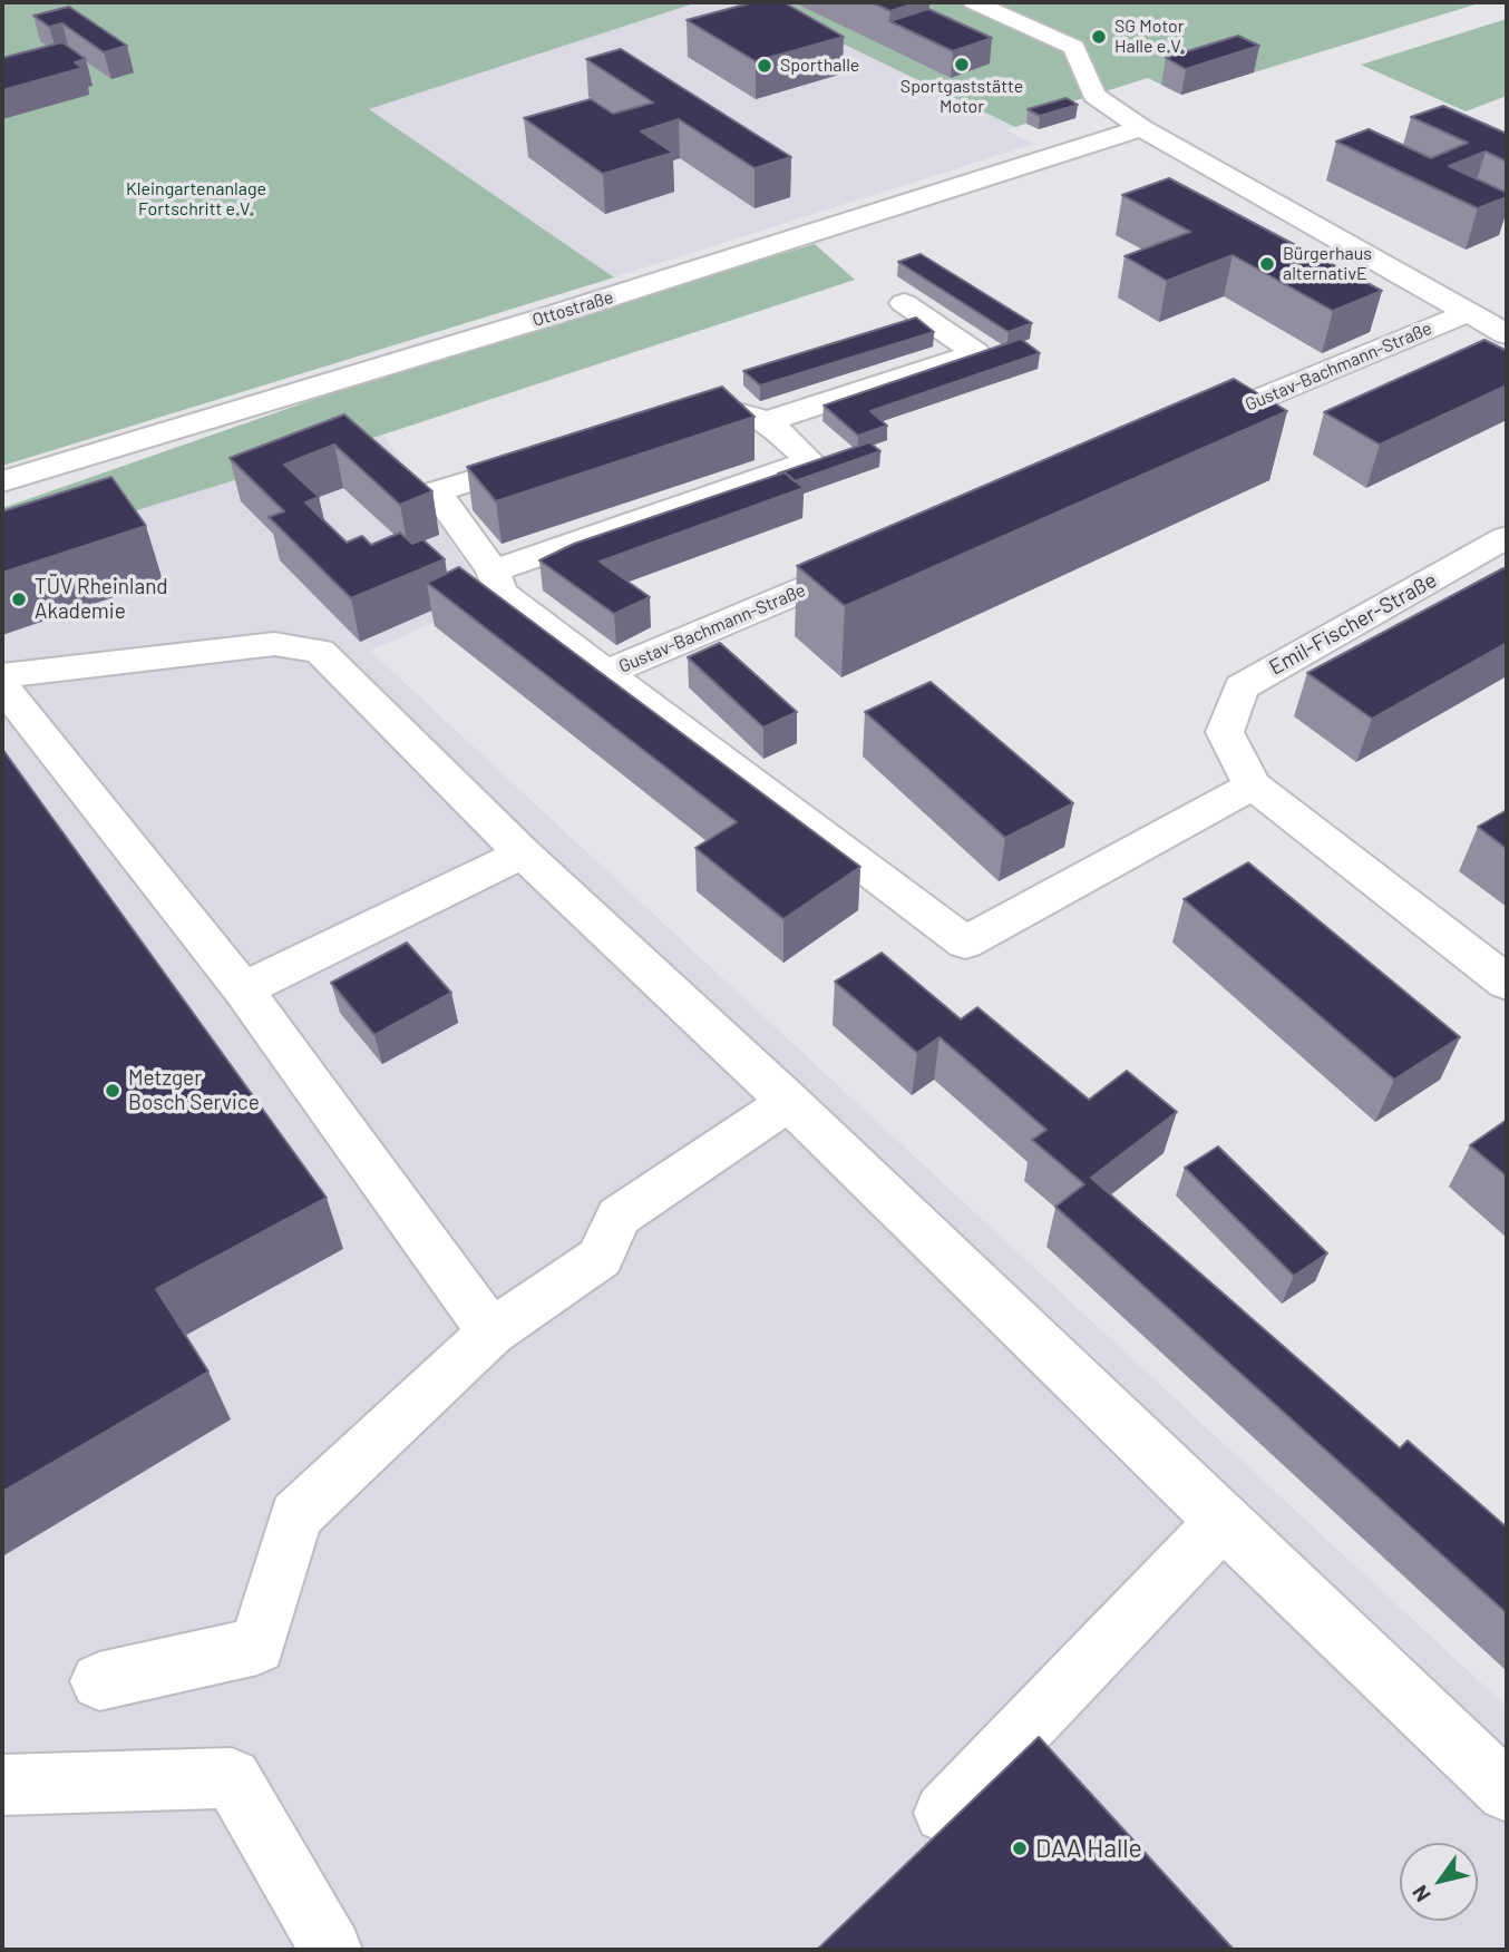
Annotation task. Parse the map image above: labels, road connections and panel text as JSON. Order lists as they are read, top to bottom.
{
  "streets": {
    "street": ["Ottostraße", "Gustav-Bachmann-Straße", "Emil-Fischer-Straße"]
  },
  "crossings": [
    ["Gustav-Bachmann-Straße", "Emil-Fischer-Straße"]
  ],
  "parks": ["Kleingartenanlage Fortschritt e.V."],
  "places": [
    "SG Motor Halle e.V.",
    "Sportgaststätte Motor",
    "Sporthalle",
    "Bürgerhaus alternativE",
    "TÜV Rheinland Akademie",
    "Metzger Bosch Service",
    "DAA Halle"
  ],
  "north": "bottom left"
}
